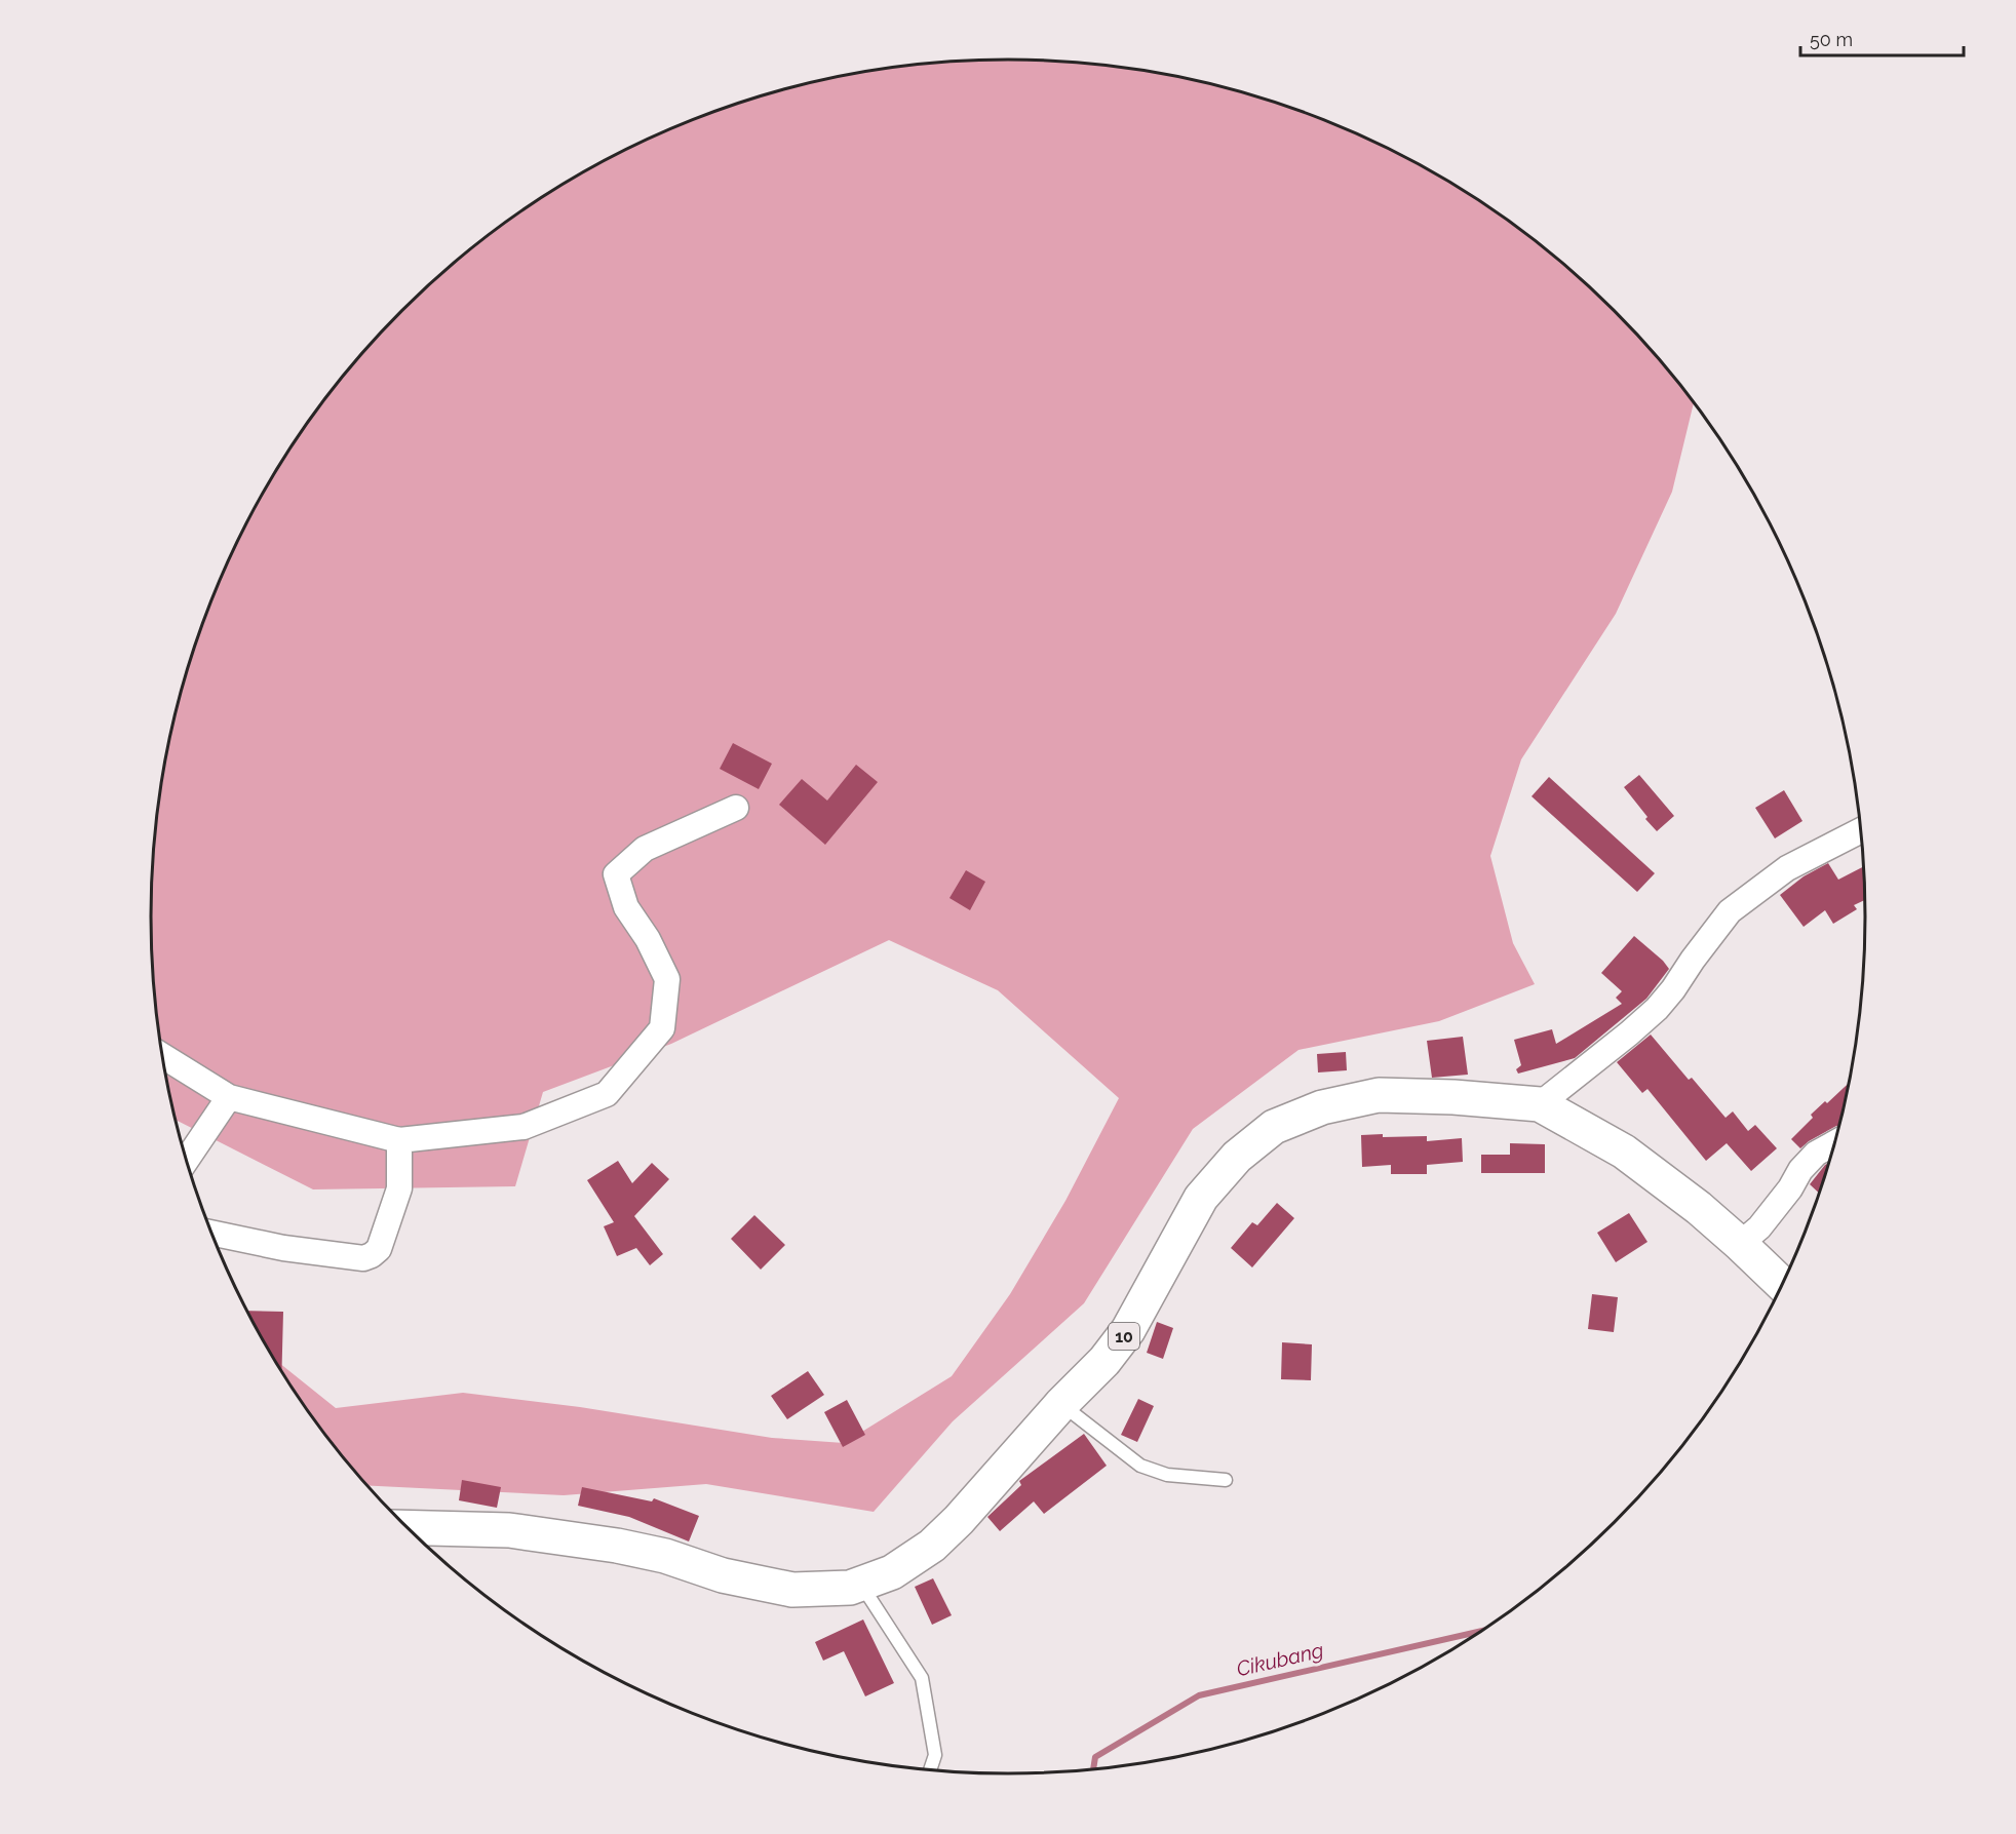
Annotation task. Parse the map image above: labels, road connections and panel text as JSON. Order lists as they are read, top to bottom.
{
  "streets": {
    "highway": ["10"]
  },
  "water": ["Cikubang"],
  "scale_bar": "50 m"
}
